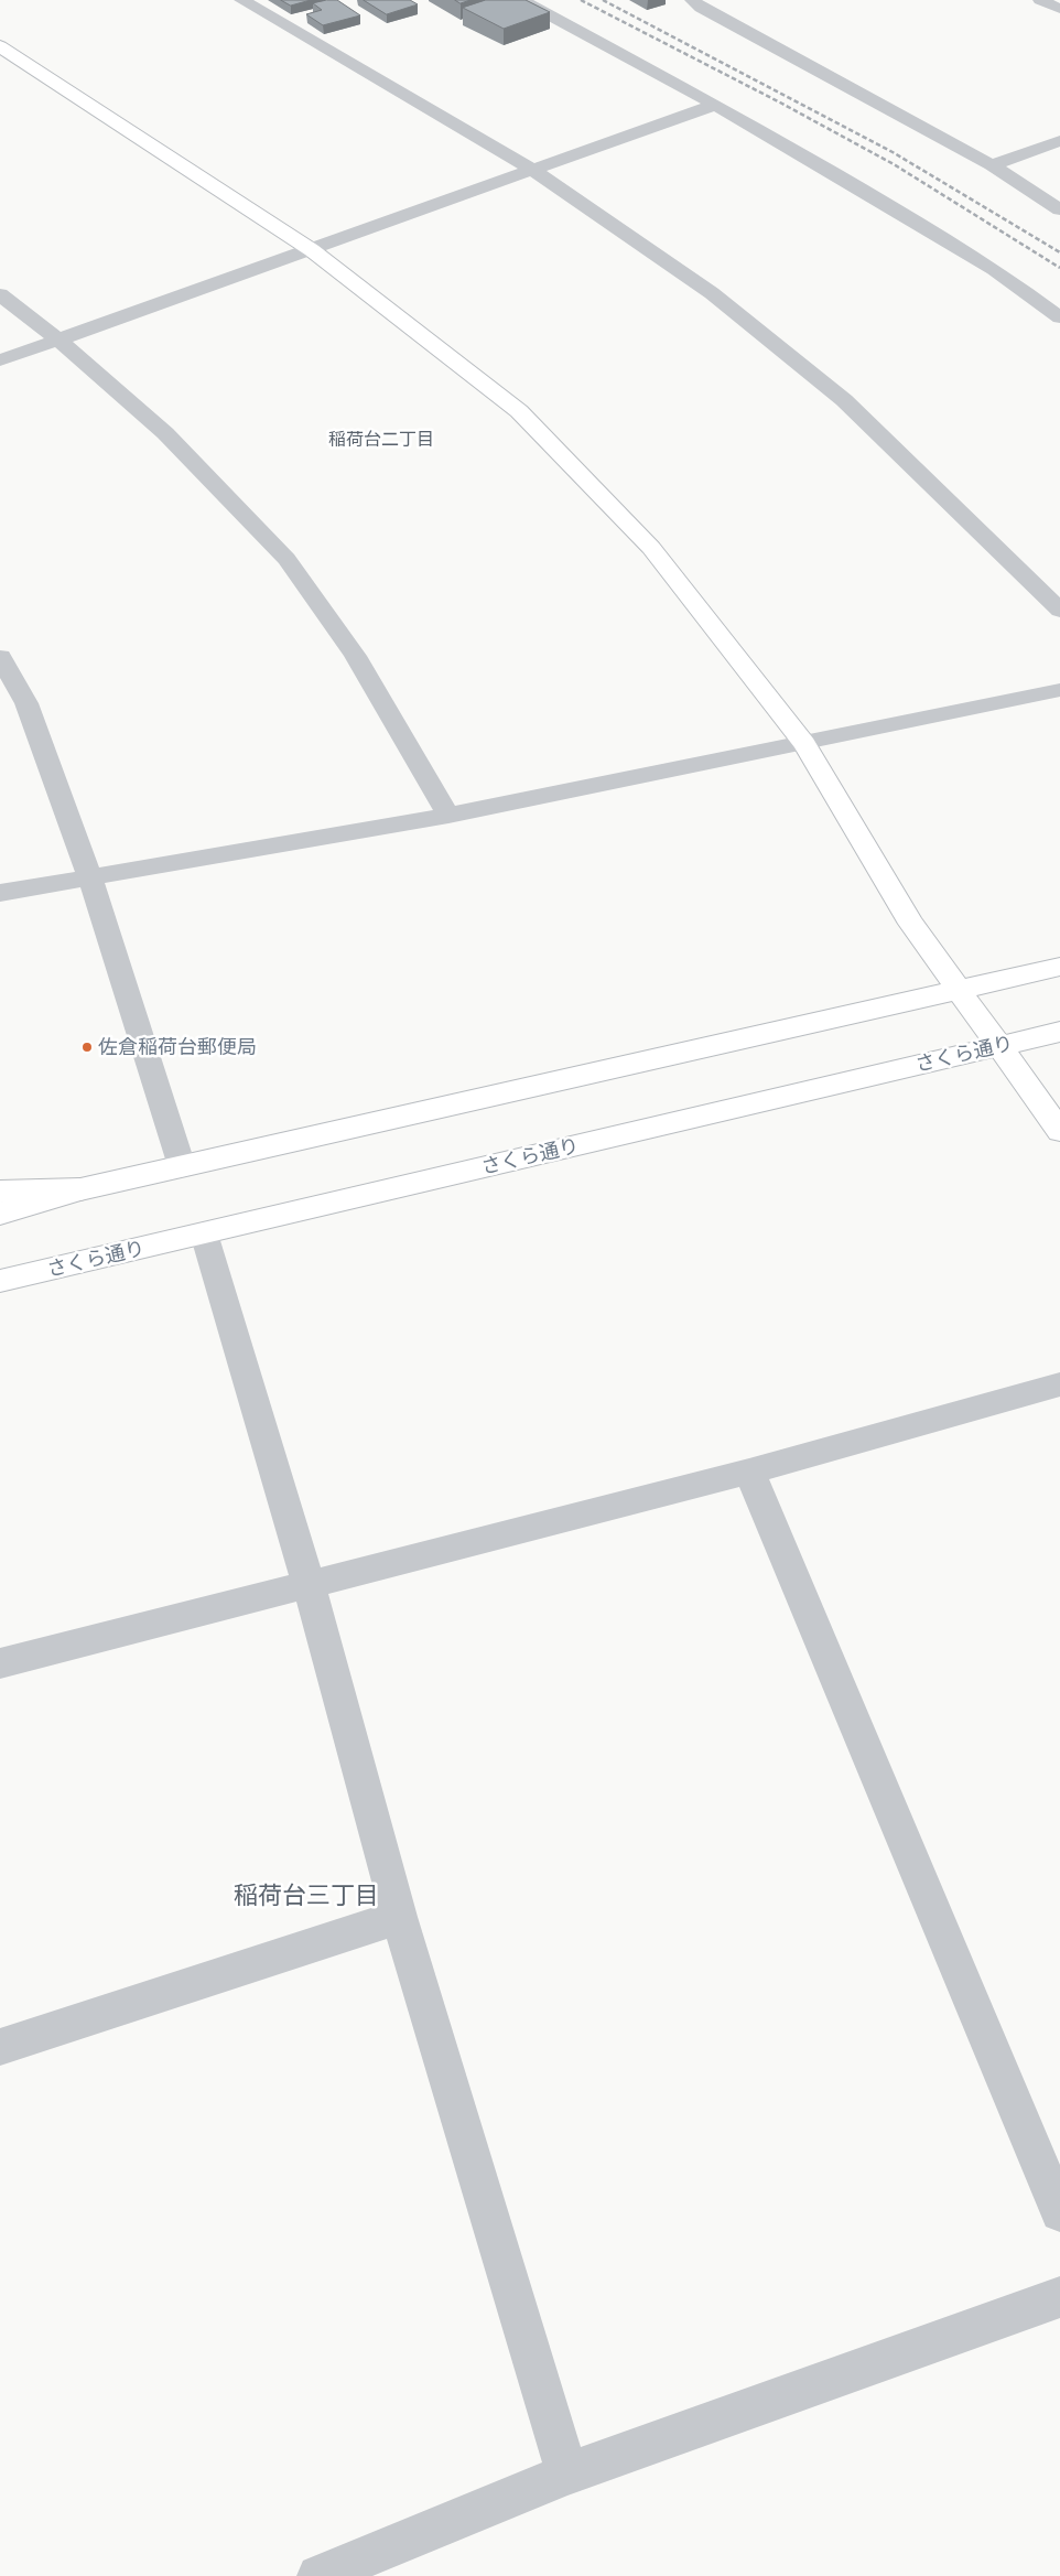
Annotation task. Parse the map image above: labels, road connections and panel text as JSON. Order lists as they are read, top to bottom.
{
  "streets": {
    "main road": ["さくら通り"]
  },
  "districts": ["稲荷台二丁目", "稲荷台三丁目"],
  "places": ["佐倉稲荷台郵便局"]
}
